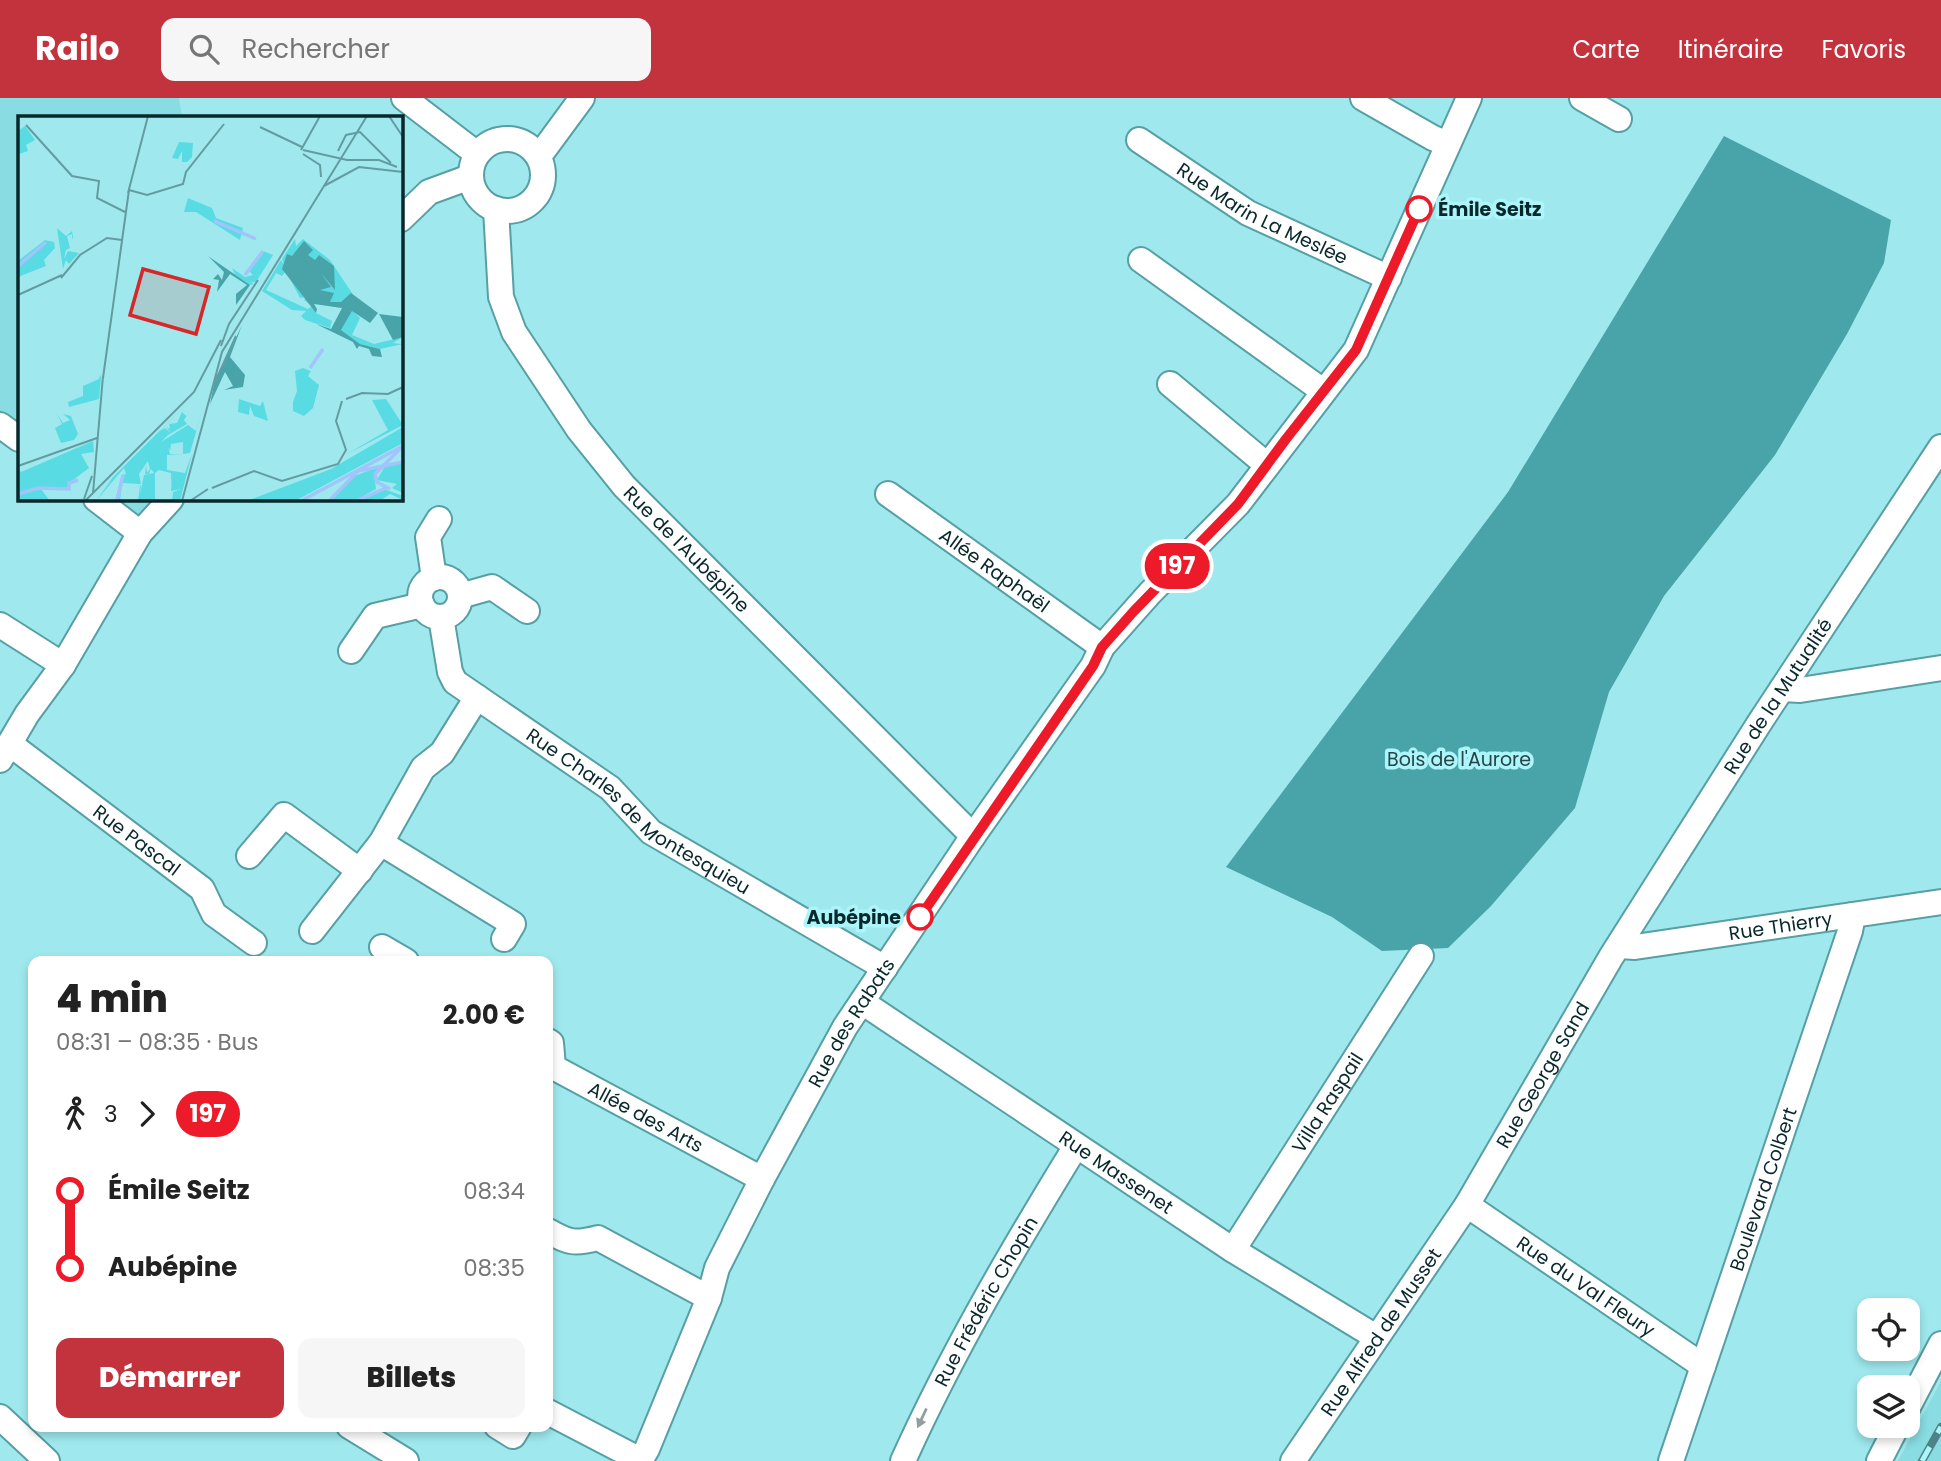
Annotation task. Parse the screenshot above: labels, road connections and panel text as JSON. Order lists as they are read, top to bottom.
{
  "streets": {
    "street": [
      "Rue Marin La Meslée",
      "Rue de l'Aubépine",
      "Allée Raphaël",
      "Rue de la Mutualité",
      "Rue Charles de Montesquieu",
      "Rue Pascal",
      "Rue Thierry",
      "Rue des Rabats",
      "Rue George Sand",
      "Villa Raspail",
      "Allée des Arts",
      "Rue Massenet",
      "Boulevard Colbert",
      "Rue du Val Fleury",
      "Rue Frédéric Chopin",
      "Rue Alfred de Musset"
    ]
  },
  "crossings": [
    ["Rue Marin La Meslée", "Rue des Rabats"],
    ["Rue de l'Aubépine", "Rue des Rabats"],
    ["Allée Raphaël", "Rue des Rabats"],
    ["Rue de la Mutualité", "Rue Thierry"],
    ["Rue de la Mutualité", "Rue George Sand"],
    ["Rue Charles de Montesquieu", "Rue des Rabats"],
    ["Rue Thierry", "Rue George Sand"],
    ["Rue Thierry", "Boulevard Colbert"],
    ["Rue des Rabats", "Allée des Arts"],
    ["Rue des Rabats", "Rue Massenet"],
    ["Rue George Sand", "Rue du Val Fleury"],
    ["Rue George Sand", "Rue Alfred de Musset"],
    ["Villa Raspail", "Rue Massenet"],
    ["Rue Massenet", "Rue Frédéric Chopin"],
    ["Rue Massenet", "Rue Alfred de Musset"],
    ["Boulevard Colbert", "Rue du Val Fleury"],
    ["Rue du Val Fleury", "Rue Alfred de Musset"]
  ],
  "one_way": ["Rue Frédéric Chopin"],
  "parks": ["Bois de l'Aurore"],
  "places": ["Émile Seitz", "Aubépine"],
  "lines": ["bus line 197"],
  "page": {
    "header": "Railo",
    "search": "Rechercher",
    "nav": ["Carte", "Itinéraire", "Favoris"],
    "on_map": "197",
    "heading": ["4 min", "08:31 – 08:35 · Bus", "2.00 €"],
    "legs": ["3", "197"],
    "list": [
      {
        "name": "Émile Seitz",
        "value": "08:34"
      },
      {
        "name": "Aubépine",
        "value": "08:35"
      }
    ],
    "buttons": ["Démarrer", "Billets"]
  }
}
